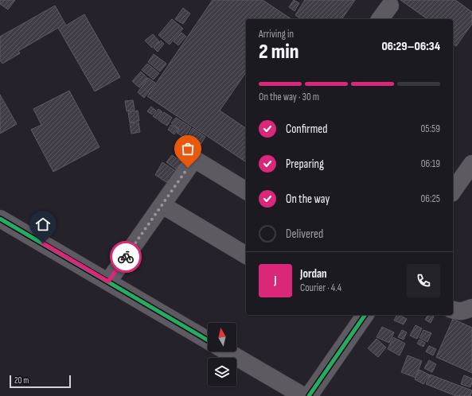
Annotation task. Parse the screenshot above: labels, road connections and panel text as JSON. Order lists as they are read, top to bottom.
{
  "scale_bar": "20 m",
  "north": "top",
  "page": {
    "heading": ["2 min", "Arriving in", "06:29–06:34"],
    "panel": ["Jordan", "Courier · 4.4"],
    "bar": "On the way · 30 m",
    "list": [
      ["Confirmed", "05:59"],
      ["Preparing", "06:19"],
      ["On the way", "06:25"],
      "Delivered"
    ],
    "round": "J",
    "scale": "20 m"
  }
}
